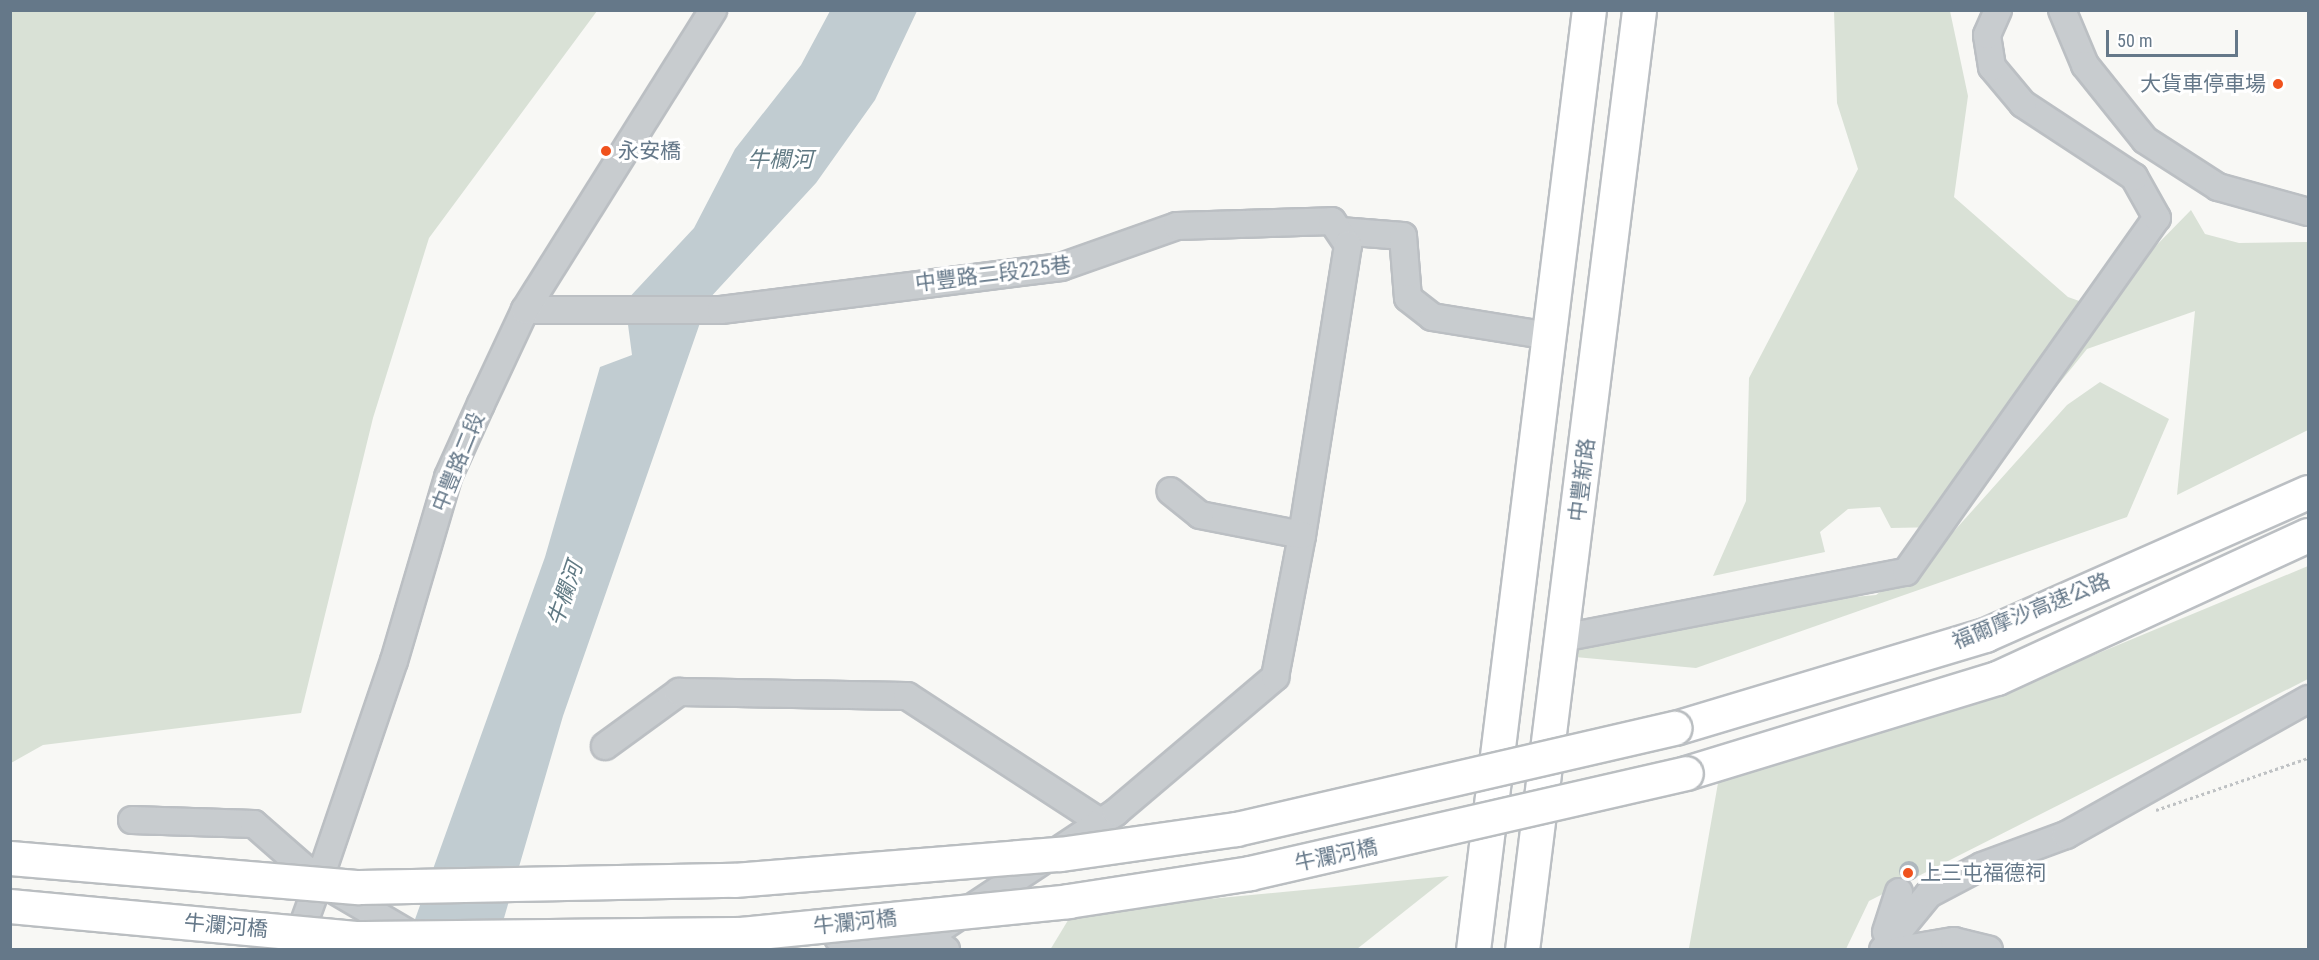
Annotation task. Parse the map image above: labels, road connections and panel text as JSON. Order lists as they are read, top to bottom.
{
  "streets": {
    "main road": ["中豐新路", "福爾摩沙高速公路", "牛瀾河橋"],
    "street": ["中豐路二段225巷", "中豐路二段"]
  },
  "crossings": [
    ["中豐路二段225巷", "中豐路二段"],
    ["福爾摩沙高速公路", "牛瀾河橋"]
  ],
  "water": ["牛欄河"],
  "places": ["大貨車停車場", "永安橋", "上三屯福德祠"],
  "scale_bar": "50 m"
}
